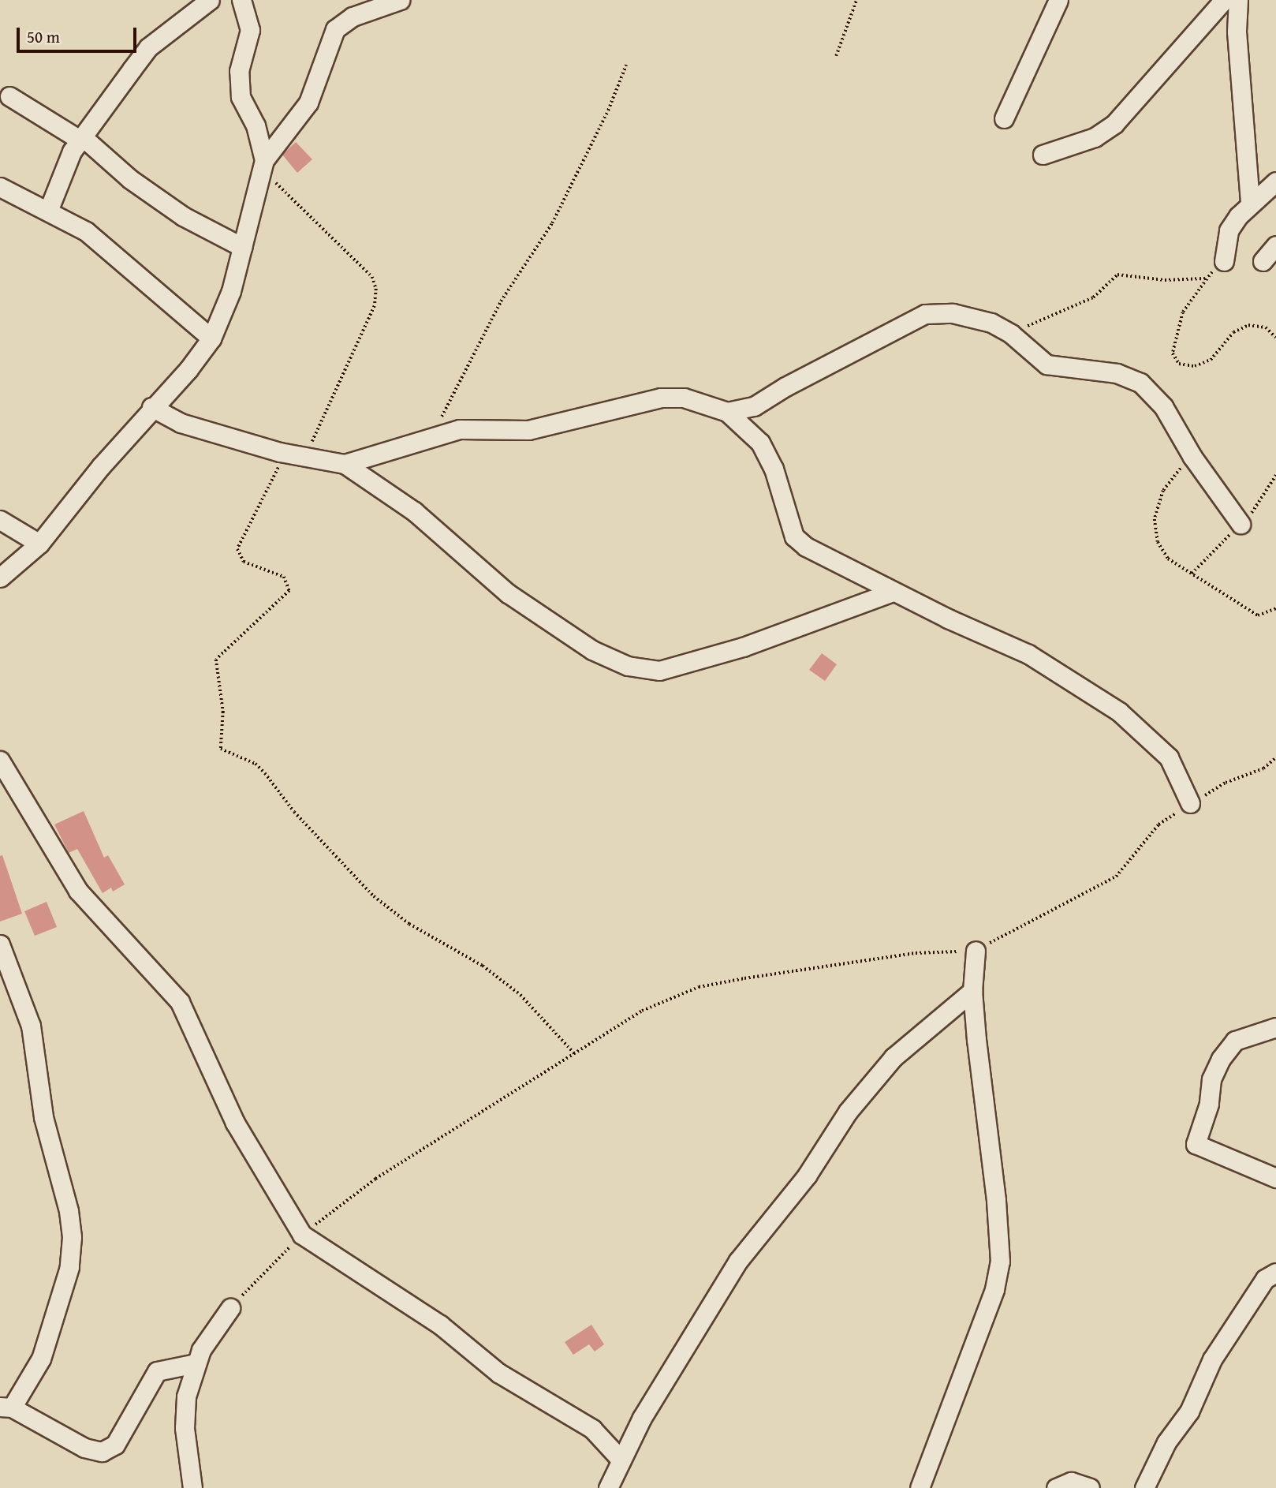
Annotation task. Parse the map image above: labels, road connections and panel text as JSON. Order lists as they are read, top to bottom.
{
  "scale_bar": "50 m"
}
